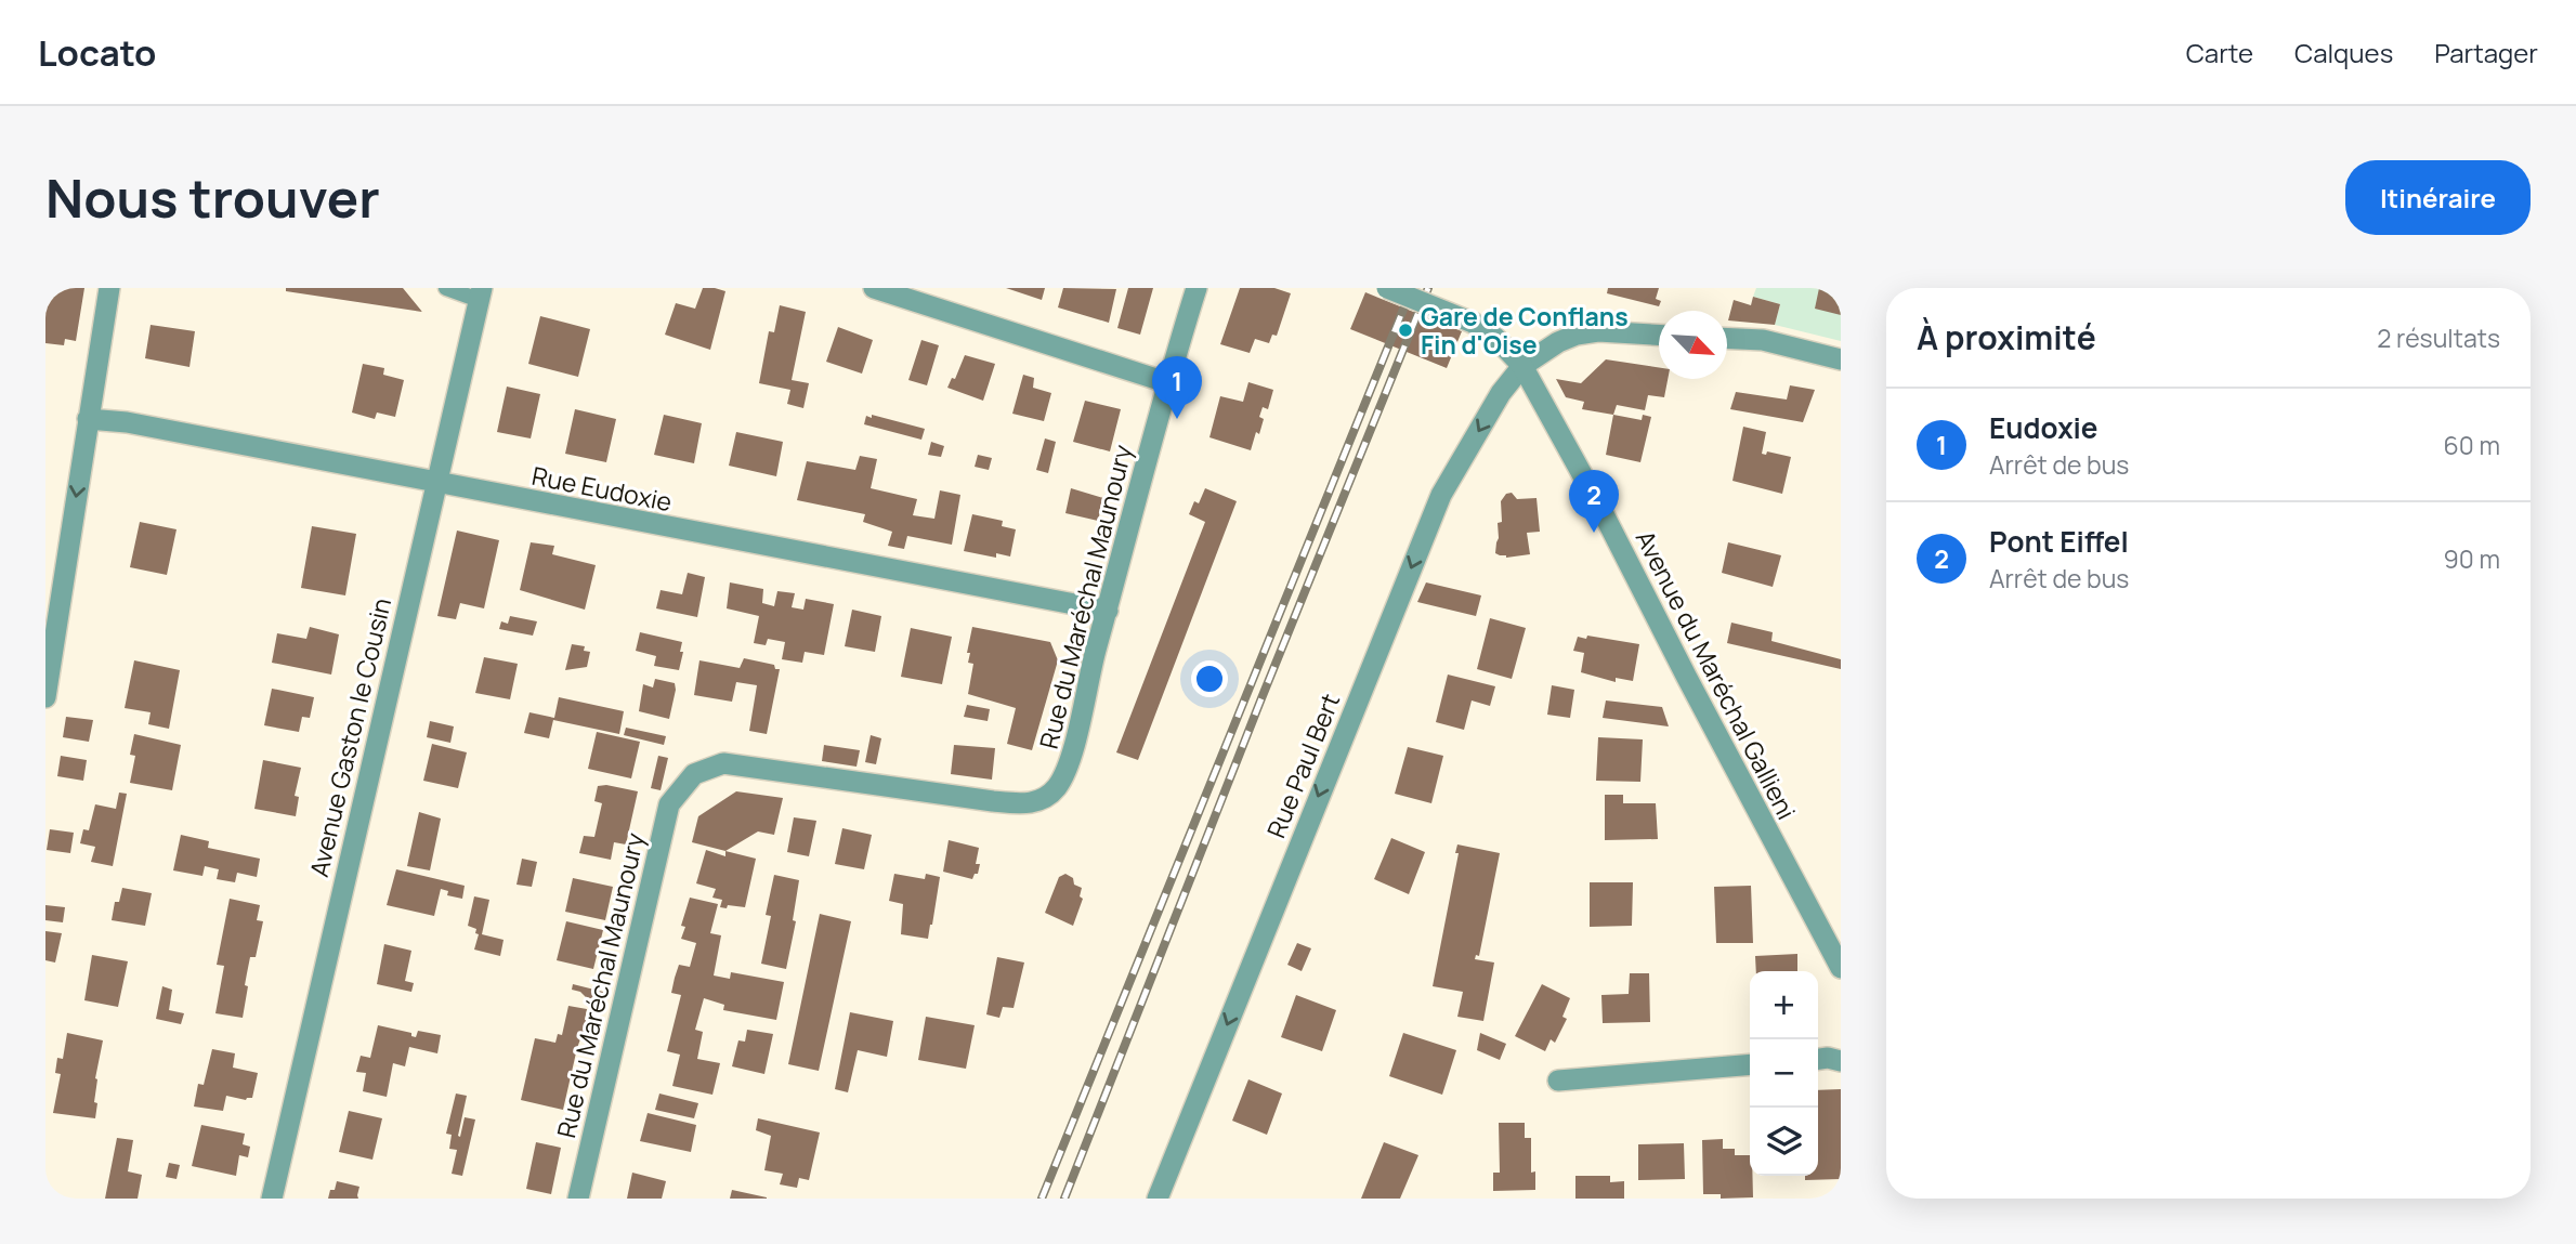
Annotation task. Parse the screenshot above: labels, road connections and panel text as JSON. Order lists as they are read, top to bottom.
{
  "streets": {
    "street": [
      "Rue Eudoxie",
      "Rue du Maréchal Maunoury",
      "Avenue du Maréchal Gallieni",
      "Avenue Gaston le Cousin",
      "Rue Paul Bert"
    ]
  },
  "crossings": [
    ["Rue Eudoxie", "Rue du Maréchal Maunoury"],
    ["Rue Eudoxie", "Avenue Gaston le Cousin"],
    ["Avenue du Maréchal Gallieni", "Rue Paul Bert"]
  ],
  "one_way": ["Rue Paul Bert"],
  "places": ["Gare de Conflans Fin d'Oise"],
  "north": "bottom right",
  "page": {
    "header": "Locato",
    "nav": ["Carte", "Calques", "Partager"],
    "buttons": "Itinéraire",
    "title": "Nous trouver",
    "heading": ["À proximité", "2 résultats"],
    "pins": ["1", "2"],
    "list": [
      {
        "mark": "1",
        "name": "Eudoxie",
        "note": "Arrêt de bus",
        "value": "60 m"
      },
      {
        "mark": "2",
        "name": "Pont Eiffel",
        "note": "Arrêt de bus",
        "value": "90 m"
      }
    ],
    "map_buttons": ["+", "−"]
  }
}
